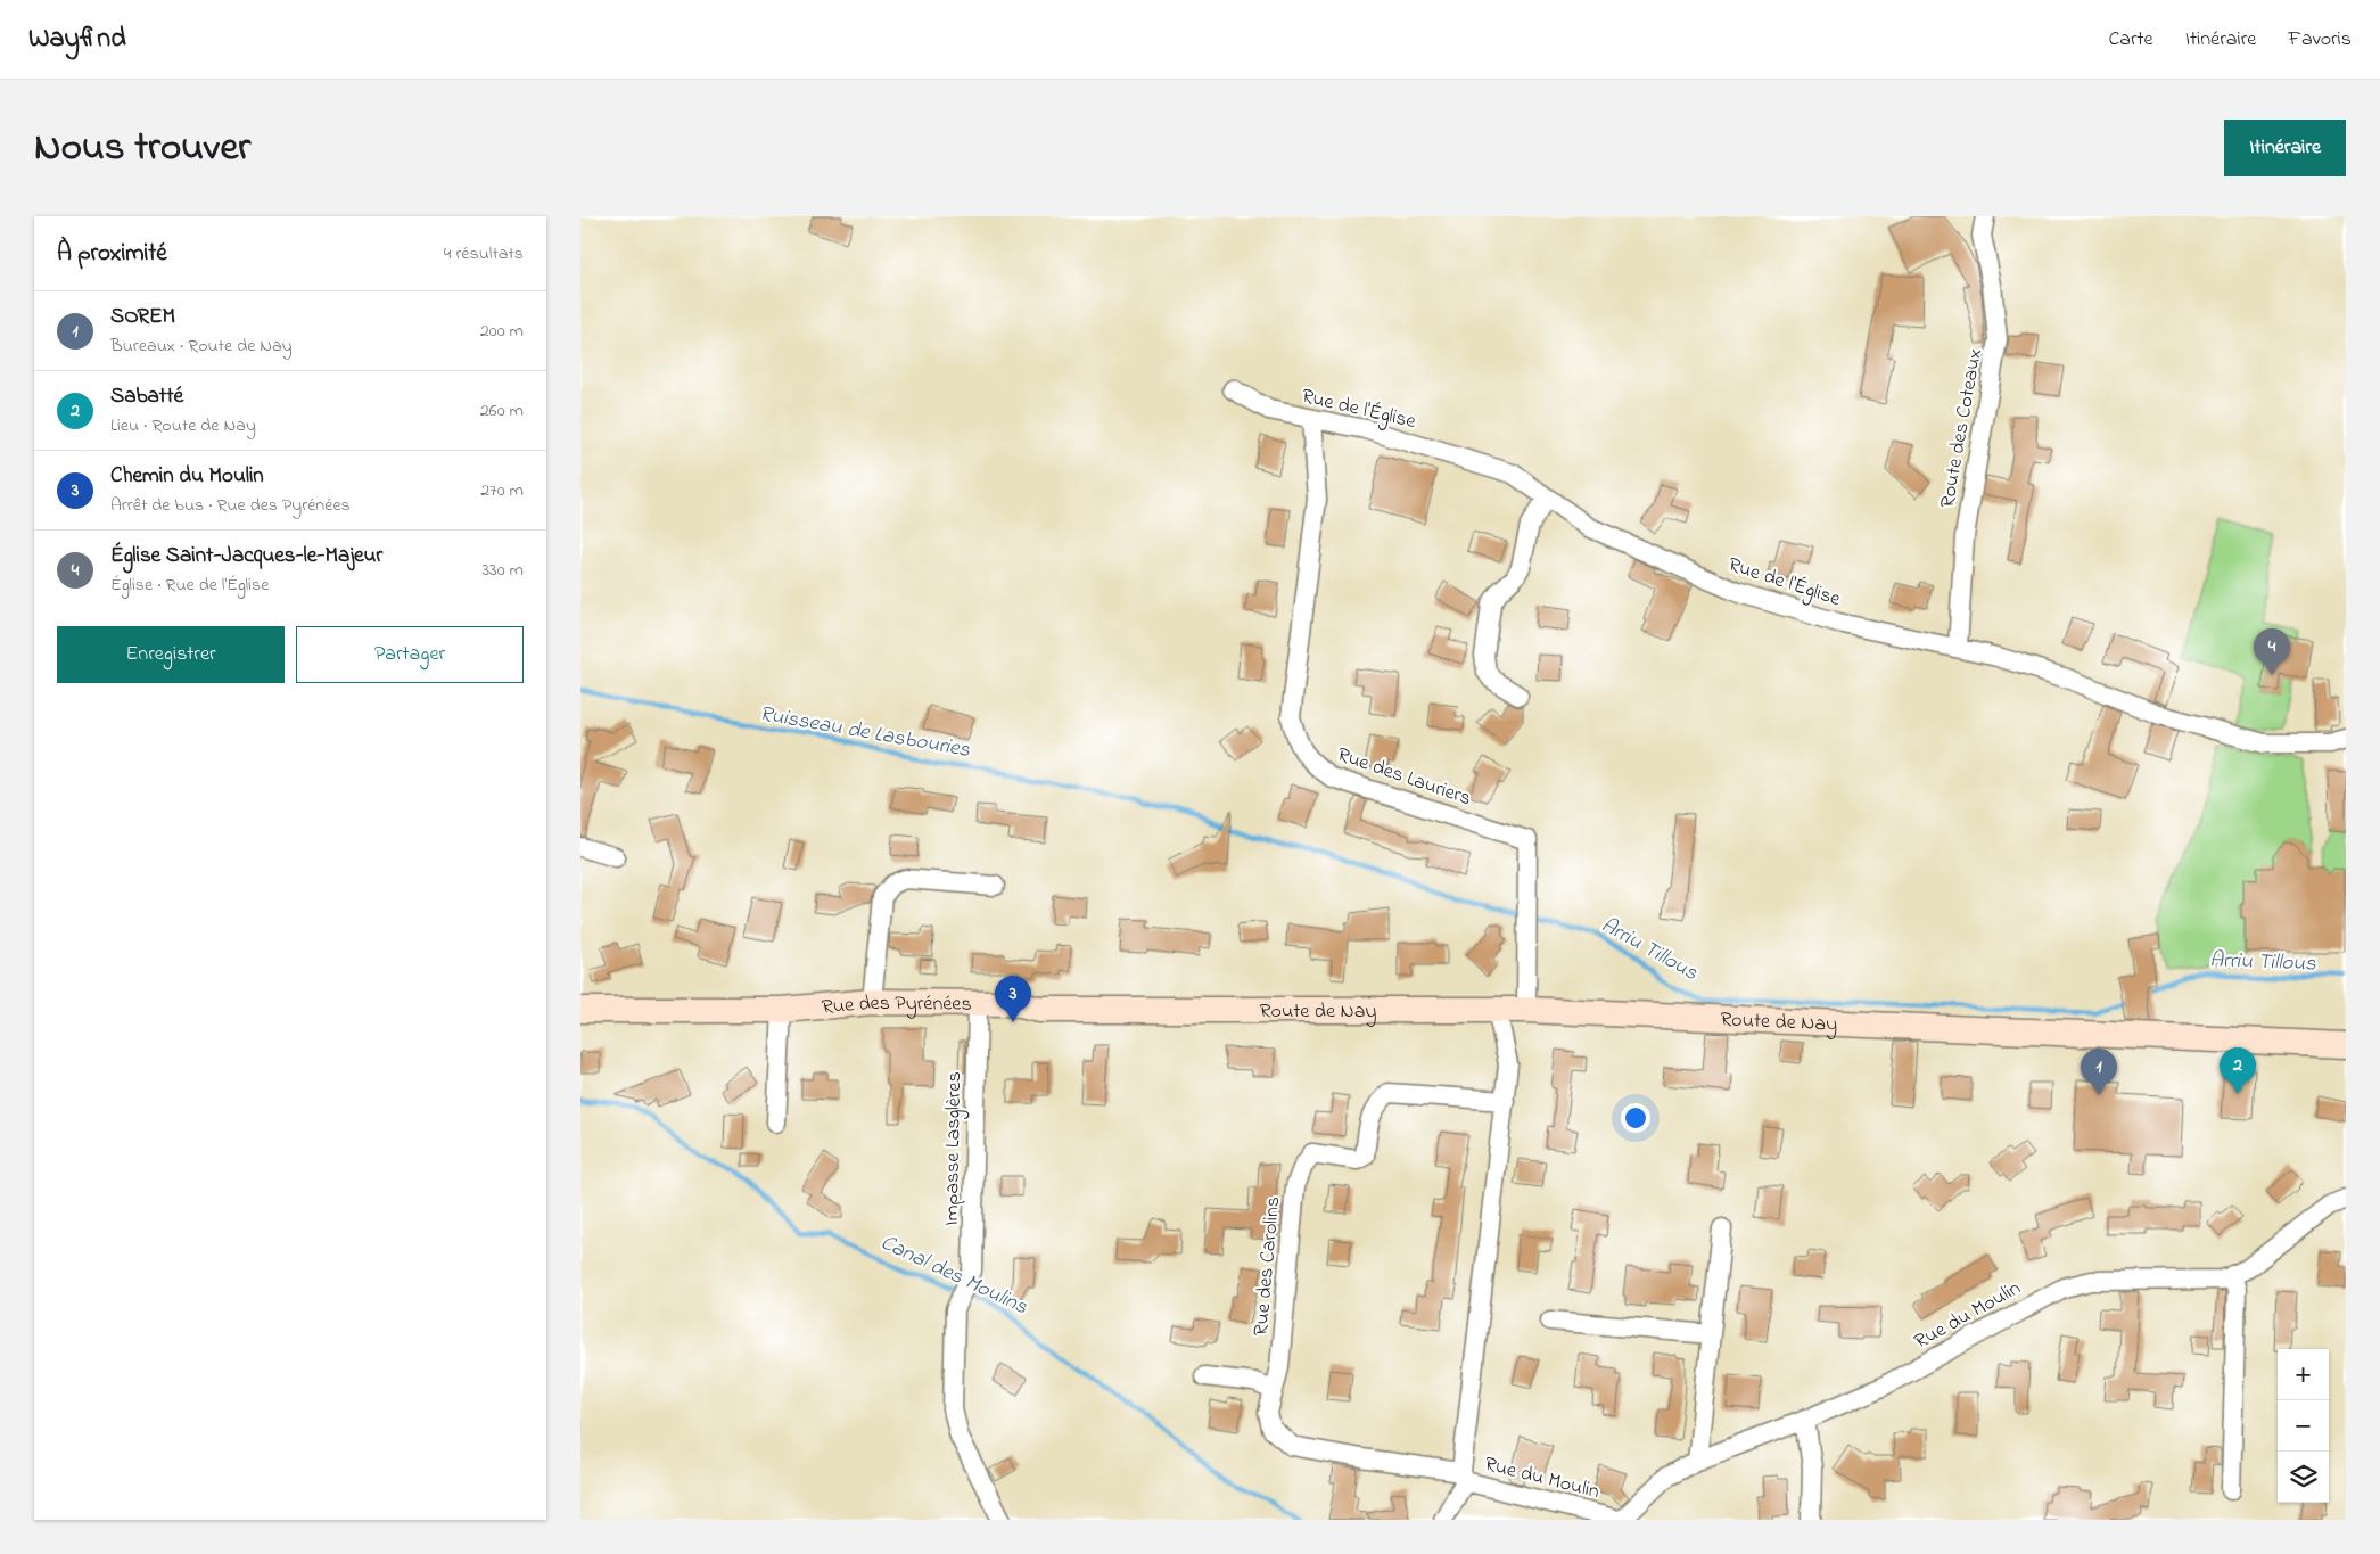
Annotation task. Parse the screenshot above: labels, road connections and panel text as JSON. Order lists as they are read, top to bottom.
{
  "streets": {
    "main road": ["Rue des Pyrénées", "Route de Nay"],
    "street": [
      "Rue de l'Église",
      "Route des Coteaux",
      "Rue des Lauriers",
      "Impasse Lasglères",
      "Rue des Carolins",
      "Rue du Moulin"
    ]
  },
  "crossings": [
    ["Rue de l'Église", "Route des Coteaux"],
    ["Rue de l'Église", "Rue des Lauriers"],
    ["Rue des Lauriers", "Route de Nay"],
    ["Rue des Pyrénées", "Route de Nay"],
    ["Rue des Pyrénées", "Impasse Lasglères"],
    ["Rue des Carolins", "Rue du Moulin"]
  ],
  "water": ["Ruisseau de Lasbouries", "Arriu Tillous", "Canal des Moulins"],
  "page": {
    "header": "Wayfind",
    "nav": ["Carte", "Itinéraire", "Favoris"],
    "title": "Nous trouver",
    "buttons": [
      "Itinéraire",
      ["Enregistrer", "Partager"]
    ],
    "heading": ["À proximité", "4 résultats"],
    "list": [
      {
        "mark": "1",
        "name": "SOREM",
        "note": "Bureaux · Route de Nay",
        "value": "200 m"
      },
      {
        "mark": "2",
        "name": "Sabatté",
        "note": "Lieu · Route de Nay",
        "value": "260 m"
      },
      {
        "mark": "3",
        "name": "Chemin du Moulin",
        "note": "Arrêt de bus · Rue des Pyrénées",
        "value": "270 m"
      },
      {
        "mark": "4",
        "name": "Église Saint-Jacques-le-Majeur",
        "note": "Église · Rue de l'Église",
        "value": "330 m"
      }
    ],
    "pins": [
      "4",
      "3",
      "2",
      "1"
    ],
    "map_buttons": ["+", "−"]
  }
}
